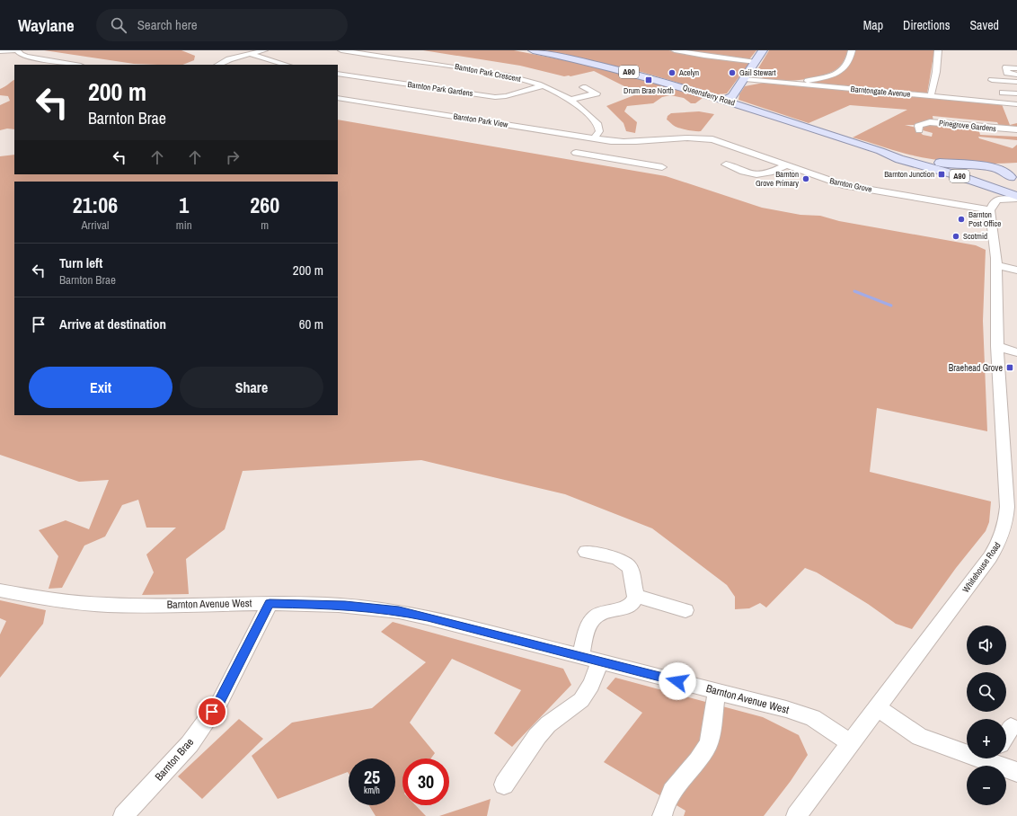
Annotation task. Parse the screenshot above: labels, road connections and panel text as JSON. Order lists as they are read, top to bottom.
{
  "streets": {
    "main road": ["A90", "Queensferry Road"],
    "street": [
      "Barnton Park Crescent",
      "Barnton Park Gardens",
      "Barntongate Avenue",
      "Barnton Park View",
      "Pinegrove Gardens",
      "Barnton Grove",
      "Whitehouse Road",
      "Barnton Avenue West",
      "Barnton Brae"
    ]
  },
  "crossings": [
    ["Barnton Park Crescent", "Barnton Park Gardens"],
    ["Barnton Park Crescent", "Barnton Park View"],
    ["Queensferry Road", "Barnton Grove"],
    ["Queensferry Road", "Whitehouse Road"],
    ["Barnton Park View", "Barnton Grove"],
    ["Barnton Grove", "Whitehouse Road"],
    ["Whitehouse Road", "Barnton Avenue West"],
    ["Barnton Avenue West", "Barnton Brae"]
  ],
  "places": {
    "other": [
      "Acelyn",
      "Gail Stewart",
      "Barnton Grove Primary",
      "Barnton Post Office",
      "Scotmid"
    ],
    "transit": ["Drum Brae North", "Barnton Junction", "Braehead Grove"]
  },
  "page": {
    "header": "Waylane",
    "search": "Search here",
    "nav": ["Map", "Directions", "Saved"],
    "turn": ["200 m", "Barnton Brae"],
    "eta": [
      "21:06",
      "Arrival",
      "1",
      "min",
      "260",
      "m"
    ],
    "list": [
      {
        "name": "Turn left",
        "note": "Barnton Brae",
        "value": "200 m"
      },
      {
        "name": "Arrive at destination",
        "value": "60 m"
      }
    ],
    "buttons": ["Exit", "Share"],
    "map_buttons": ["+", "−"],
    "speed": "25 km/h",
    "limit": "30"
  }
}
